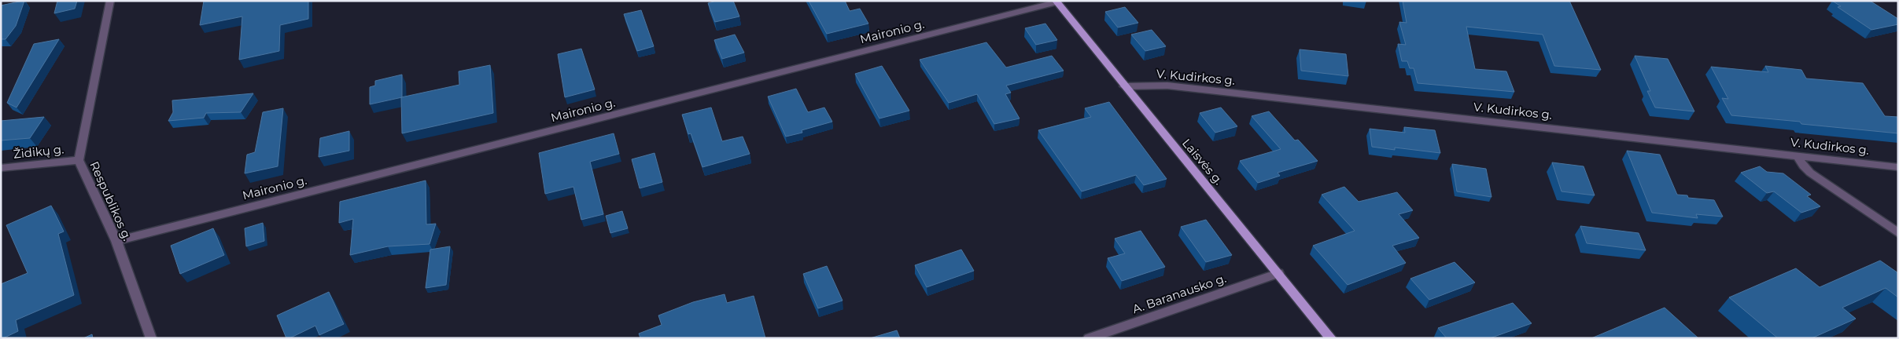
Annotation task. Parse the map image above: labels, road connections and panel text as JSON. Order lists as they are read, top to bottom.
{
  "streets": {
    "main road": ["Laisvės g."],
    "street": [
      "Maironio g.",
      "V. Kudirkos g.",
      "Židikų g.",
      "Respublikos g.",
      "A. Baranausko g."
    ]
  },
  "crossings": [
    ["Maironio g.", "Laisvės g."],
    ["Maironio g.", "Respublikos g."],
    ["V. Kudirkos g.", "Laisvės g."],
    ["Židikų g.", "Respublikos g."],
    ["Laisvės g.", "A. Baranausko g."]
  ]
}
